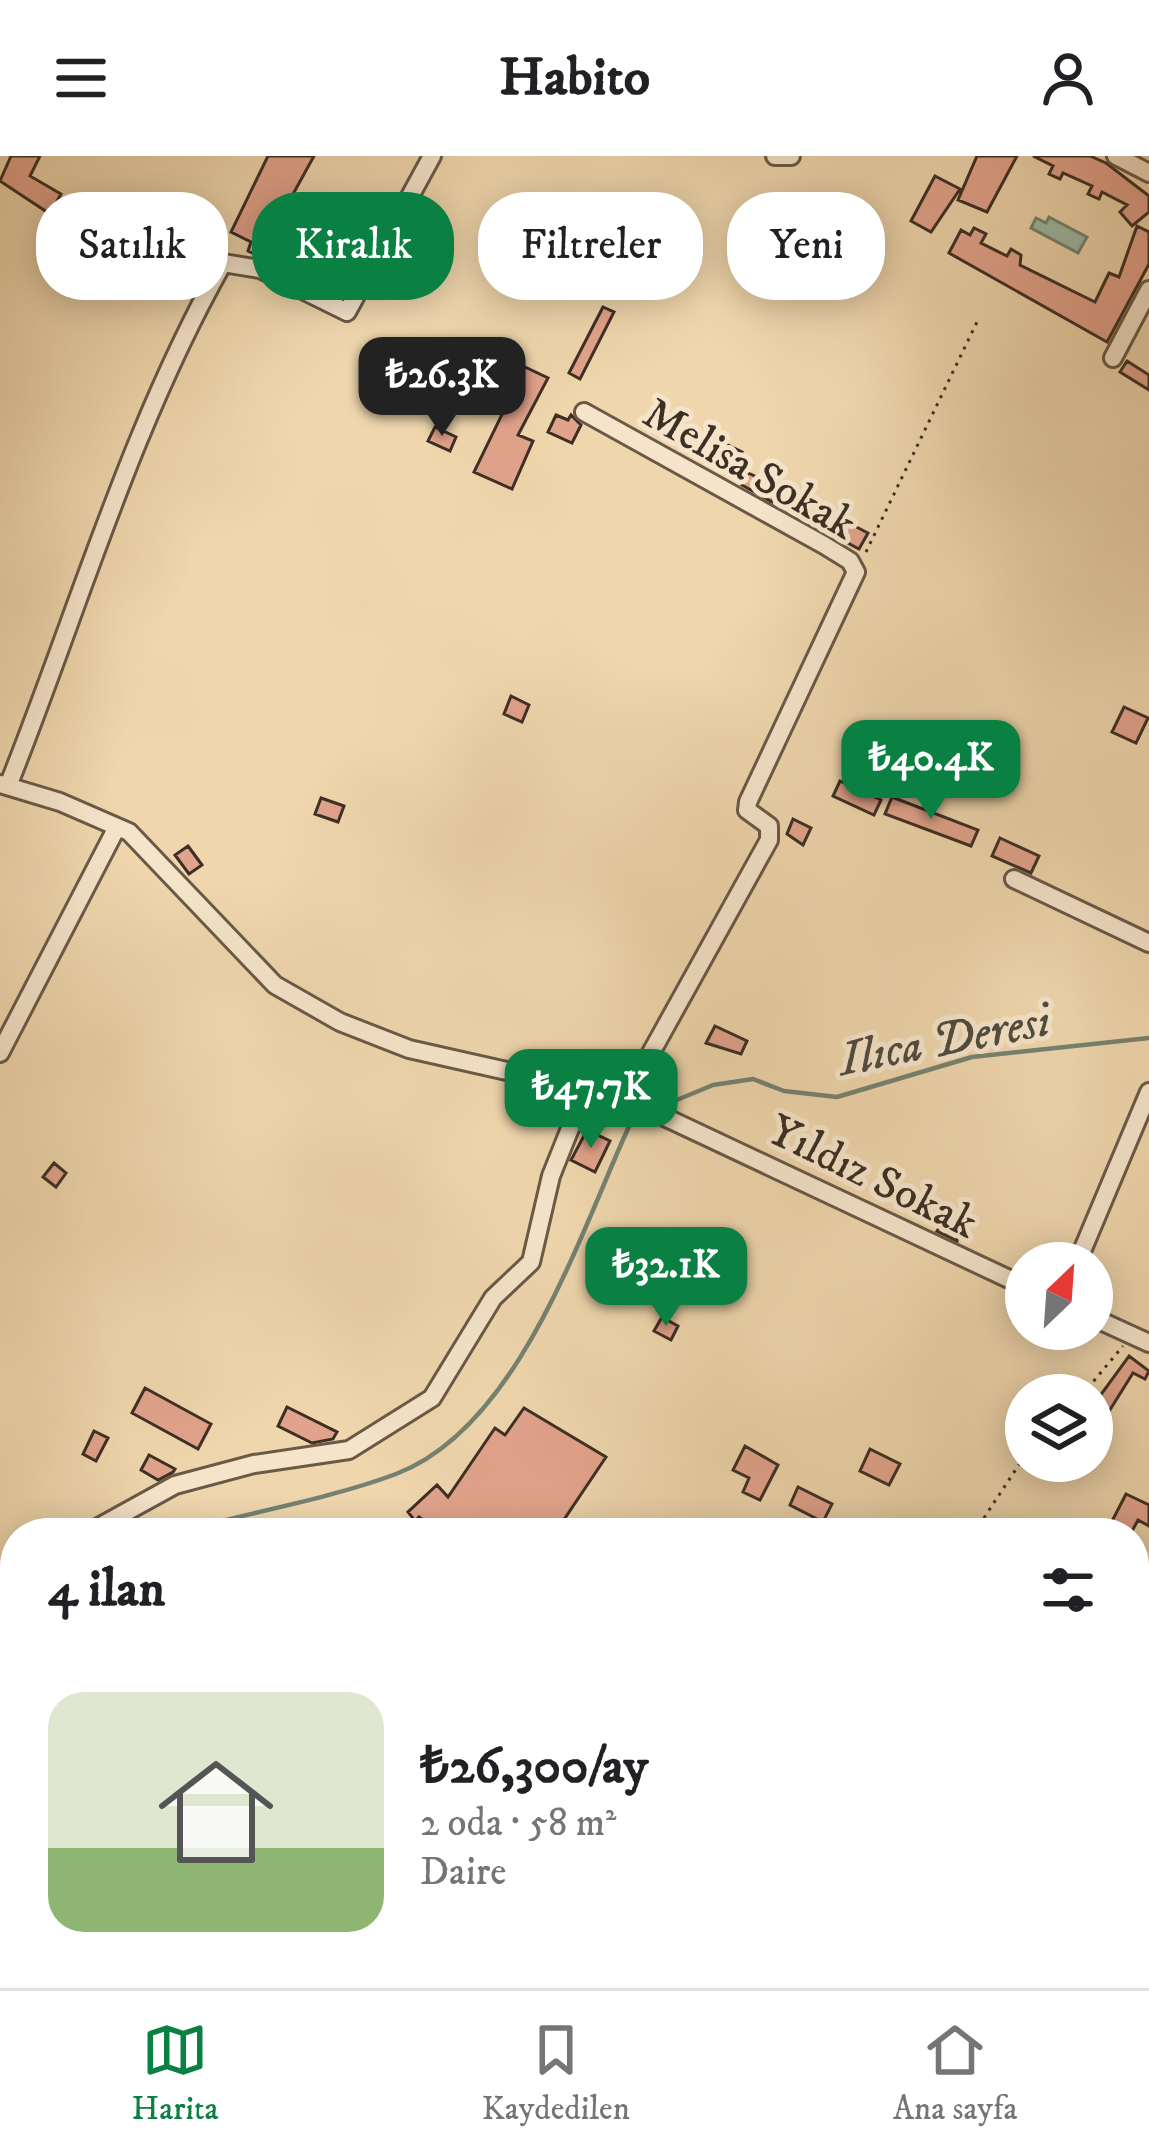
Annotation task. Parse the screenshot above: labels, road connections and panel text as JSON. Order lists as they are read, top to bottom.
{
  "streets": {
    "street": ["Melisa Sokak", "Yıldız Sokak"]
  },
  "crossings": [
    ["Melisa Sokak", "Yıldız Sokak"]
  ],
  "water": ["Ilıca Deresi"],
  "north": "top right",
  "page": {
    "header": "Habito",
    "chip": [
      "Satılık",
      "Kiralık",
      "Filtreler",
      "Yeni"
    ],
    "price": [
      "₺26.3K",
      "₺40.4K",
      "₺47.7K",
      "₺32.1K"
    ],
    "heading": "4 ilan",
    "list": [
      {
        "name": "₺26,300/ay",
        "note": "2 oda · 58 m² · Daire"
      }
    ],
    "tabs": ["Harita", "Kaydedilen", "Ana sayfa"]
  }
}
